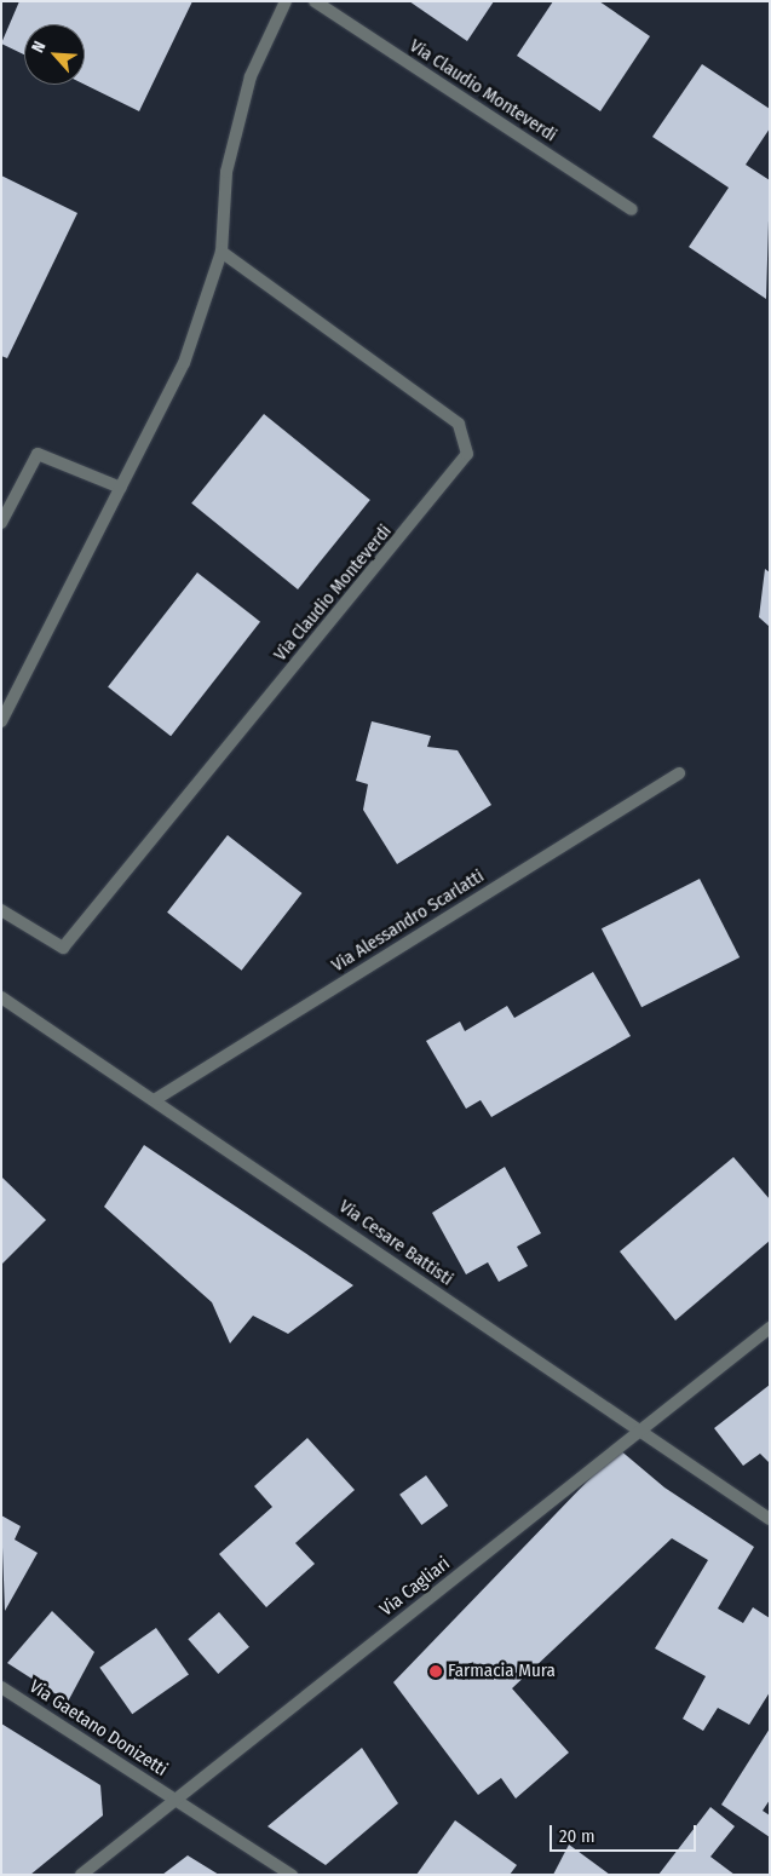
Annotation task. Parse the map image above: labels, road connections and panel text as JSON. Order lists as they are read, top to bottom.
{
  "streets": {
    "street": [
      "Via Claudio Monteverdi",
      "Via Alessandro Scarlatti",
      "Via Cesare Battisti",
      "Via Cagliari",
      "Via Gaetano Donizetti"
    ]
  },
  "crossings": [
    ["Via Alessandro Scarlatti", "Via Cesare Battisti"],
    ["Via Cesare Battisti", "Via Cagliari"],
    ["Via Cagliari", "Via Gaetano Donizetti"]
  ],
  "places": ["Farmacia Mura"],
  "scale_bar": "20 m",
  "north": "top left"
}
